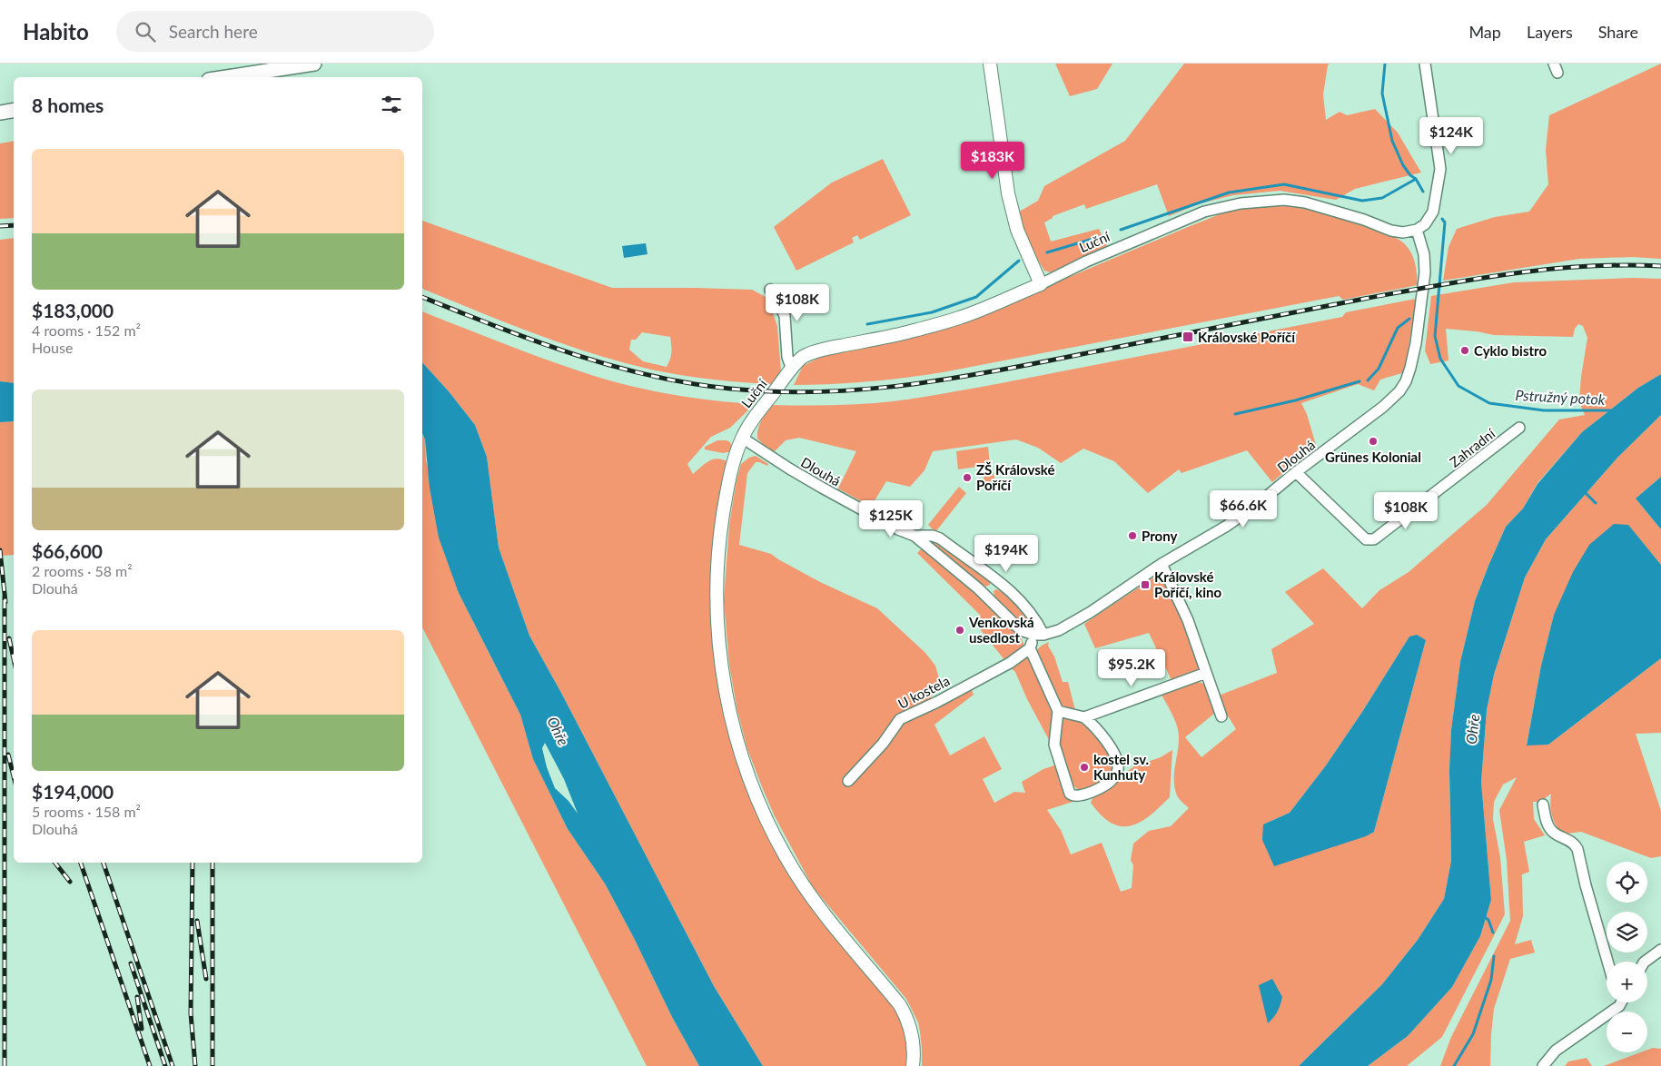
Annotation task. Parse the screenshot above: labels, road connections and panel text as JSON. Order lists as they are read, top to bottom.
{
  "streets": {
    "street": [
      "Luční",
      "Zahradní",
      "Dlouhá",
      "U kostela"
    ]
  },
  "crossings": [
    ["Luční", "Dlouhá"],
    ["Zahradní", "Dlouhá"]
  ],
  "water": ["Pstružný potok", "Ohře"],
  "places": {
    "transit": ["Královské Poříčí", "Královské Poříčí, kino"],
    "other": [
      "Cyklo bistro",
      "Grünes Kolonial",
      "ZŠ Královské Poříčí",
      "Prony",
      "Venkovská usedlost",
      "kostel sv. Kunhuty"
    ]
  },
  "page": {
    "header": "Habito",
    "search": "Search here",
    "nav": ["Map", "Layers", "Share"],
    "heading": "8 homes",
    "price": [
      "$124K",
      "$183K",
      "$108K",
      "$66.6K",
      "$108K",
      "$125K",
      "$194K",
      "$95.2K"
    ],
    "list": [
      {
        "name": "$183,000",
        "note": "4 rooms · 152 m² · House"
      },
      {
        "name": "$66,600",
        "note": "2 rooms · 58 m² · Dlouhá"
      },
      {
        "name": "$194,000",
        "note": "5 rooms · 158 m² · Dlouhá"
      }
    ],
    "map_buttons": ["+", "−"]
  }
}
